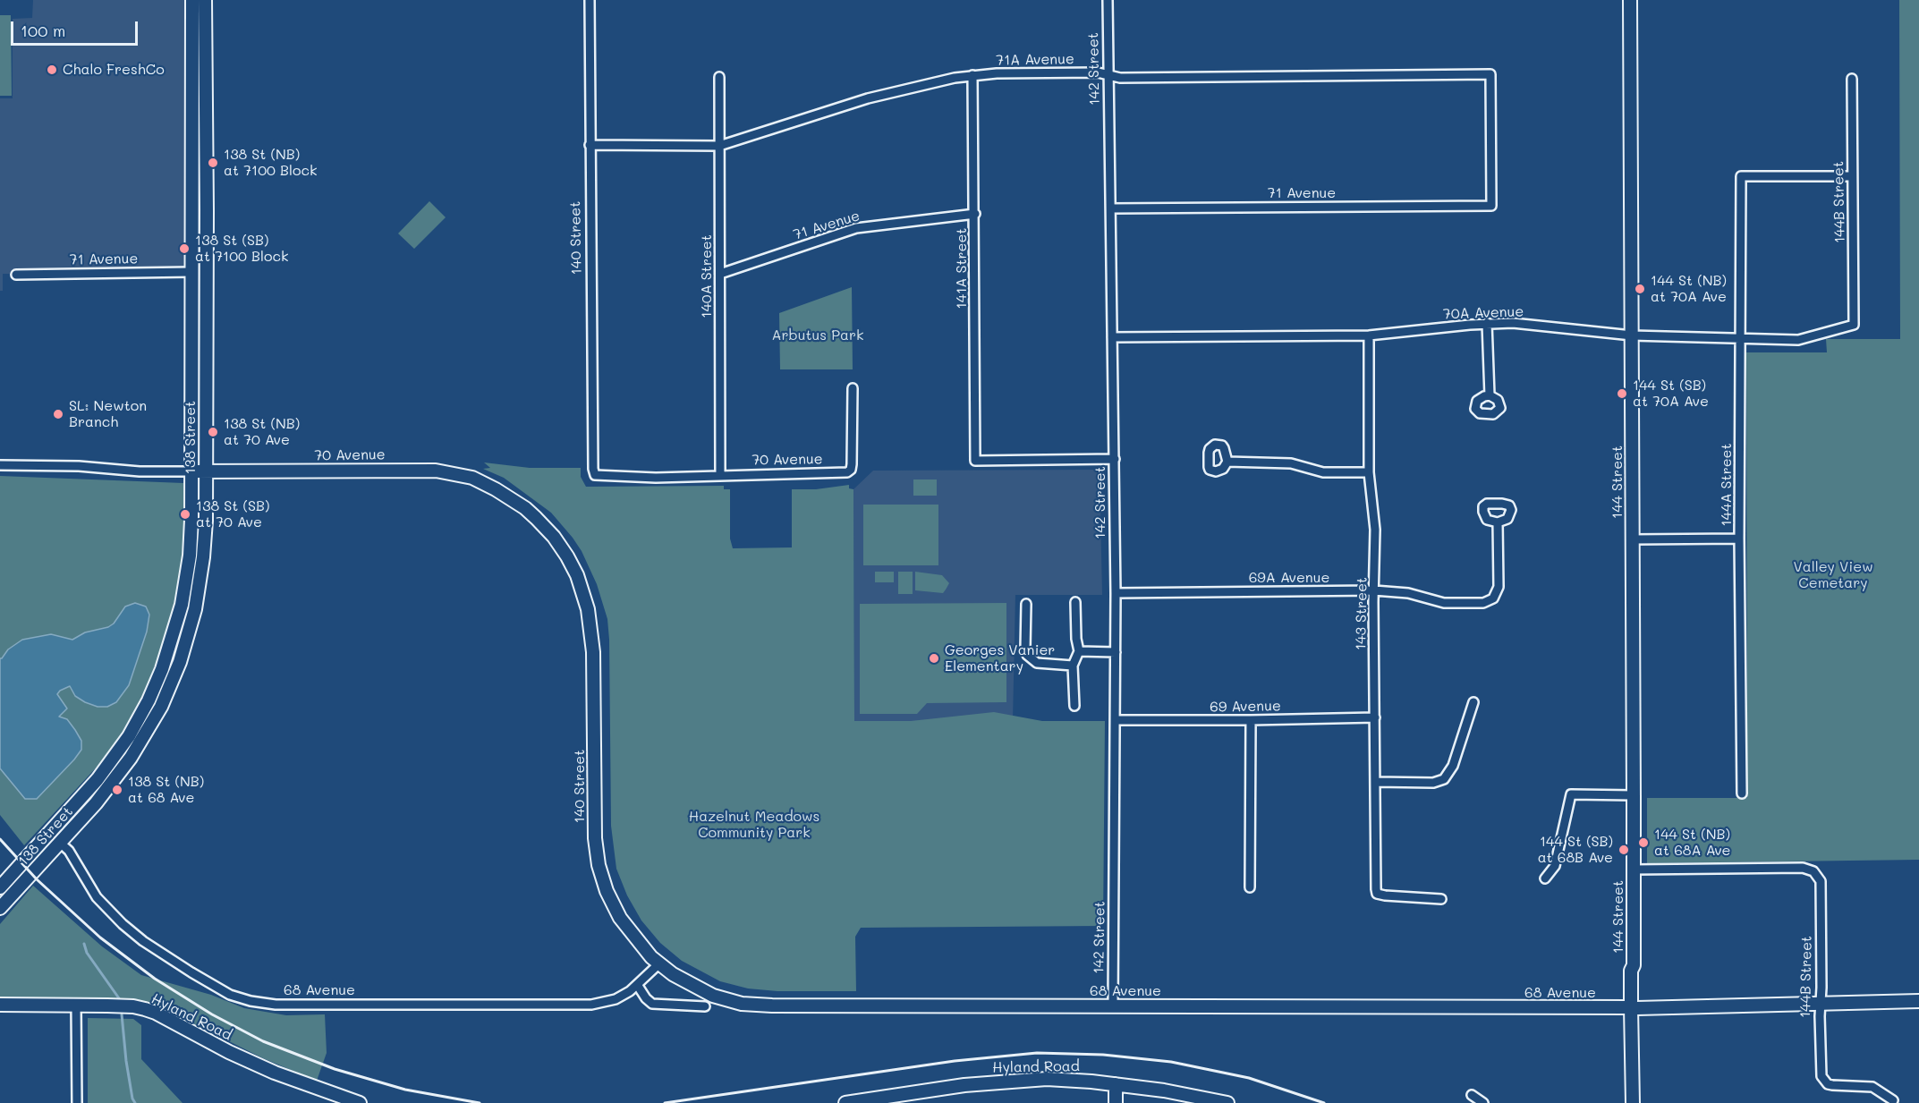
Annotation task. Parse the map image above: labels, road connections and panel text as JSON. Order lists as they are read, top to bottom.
{
  "streets": {
    "main road": [
      "140 Street",
      "138 Street",
      "70 Avenue",
      "144 Street",
      "68 Avenue",
      "Hyland Road"
    ],
    "street": [
      "71A Avenue",
      "142 Street",
      "71 Avenue",
      "144B Street",
      "141A Street",
      "140A Street",
      "70A Avenue",
      "144A Street",
      "69A Avenue",
      "143 Street",
      "69 Avenue"
    ]
  },
  "crossings": [
    ["71A Avenue", "142 Street"],
    ["71A Avenue", "71 Avenue"],
    ["71A Avenue", "140 Street"],
    ["71A Avenue", "141A Street"],
    ["71A Avenue", "140A Street"],
    ["142 Street", "71 Avenue"],
    ["142 Street", "141A Street"],
    ["142 Street", "70A Avenue"],
    ["142 Street", "69A Avenue"],
    ["142 Street", "69 Avenue"],
    ["142 Street", "68 Avenue"],
    ["71 Avenue", "141A Street"],
    ["71 Avenue", "140A Street"],
    ["71 Avenue", "138 Street"],
    ["144B Street", "70A Avenue"],
    ["144B Street", "144 Street"],
    ["144B Street", "144A Street"],
    ["144B Street", "68 Avenue"],
    ["140 Street", "70 Avenue"],
    ["140 Street", "68 Avenue"],
    ["140A Street", "70 Avenue"],
    ["70A Avenue", "144 Street"],
    ["70A Avenue", "144A Street"],
    ["70A Avenue", "143 Street"],
    ["138 Street", "70 Avenue"],
    ["138 Street", "68 Avenue"],
    ["144 Street", "68 Avenue"],
    ["69A Avenue", "143 Street"],
    ["143 Street", "69 Avenue"]
  ],
  "parks": ["Arbutus Park", "Valley View Cemetary", "Hazelnut Meadows Community Park"],
  "places": [
    "Chalo FreshCo",
    "138 St (NB) at 7100 Block",
    "138 St (SB) at 7100 Block",
    "144 St (NB) at 70A Ave",
    "144 St (SB) at 70A Ave",
    "SL: Newton Branch",
    "138 St (NB) at 70 Ave",
    "138 St (SB) at 70 Ave",
    "Georges Vanier Elementary",
    "138 St (NB) at 68 Ave",
    "144 St (NB) at 68A Ave",
    "144 St (SB) at 68B Ave"
  ],
  "scale_bar": "100 m"
}
